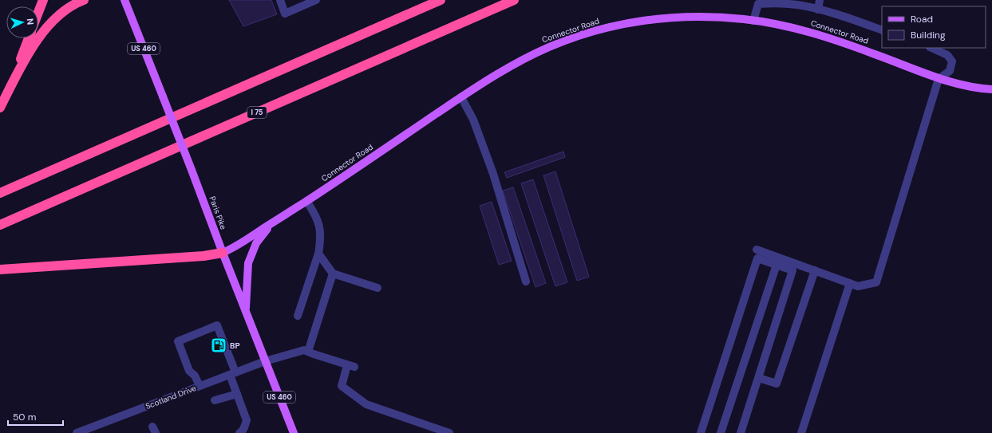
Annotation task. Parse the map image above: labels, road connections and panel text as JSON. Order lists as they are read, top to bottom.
{
  "streets": {
    "highway": ["I 75"],
    "main road": ["Connector Road", "US 460", "Paris Pike"],
    "street": ["Scotland Drive"]
  },
  "crossings": [
    ["Connector Road", "Paris Pike"],
    ["Paris Pike", "Scotland Drive"]
  ],
  "places": {
    "fuel station": ["BP"]
  },
  "legend": ["Road", "Building"],
  "scale_bar": "50 m",
  "north": "right"
}
